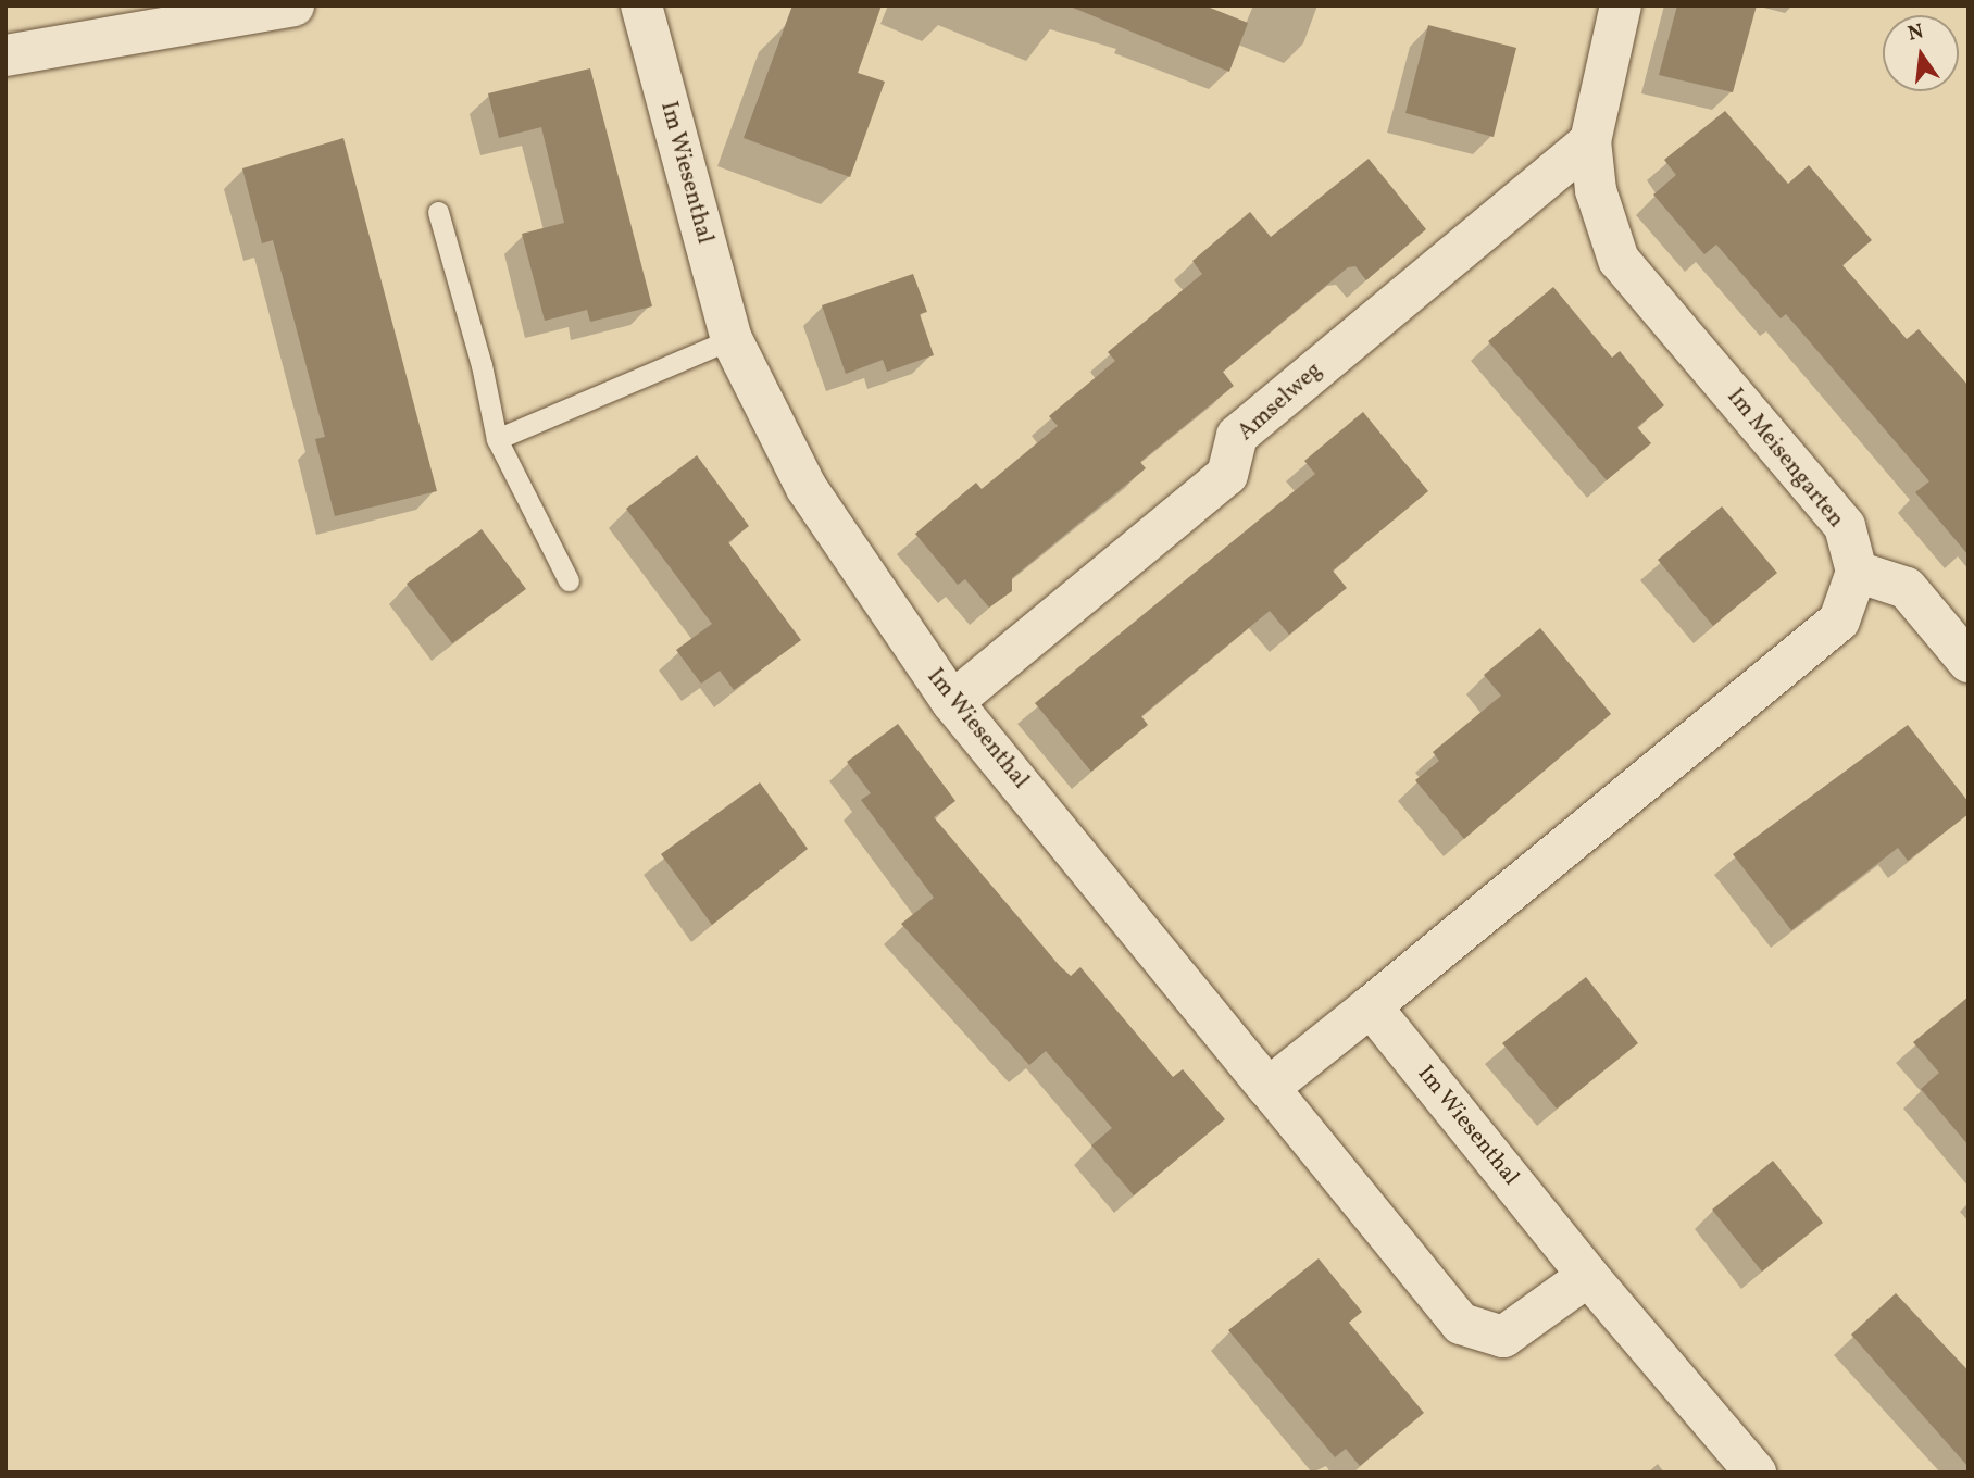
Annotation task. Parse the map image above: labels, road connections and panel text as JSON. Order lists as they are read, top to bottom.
{
  "streets": {
    "street": ["Im Wiesenthal", "Amselweg", "Im Meisengarten"]
  },
  "crossings": [
    ["Im Wiesenthal", "Amselweg"],
    ["Amselweg", "Im Meisengarten"]
  ],
  "north": "top"
}
